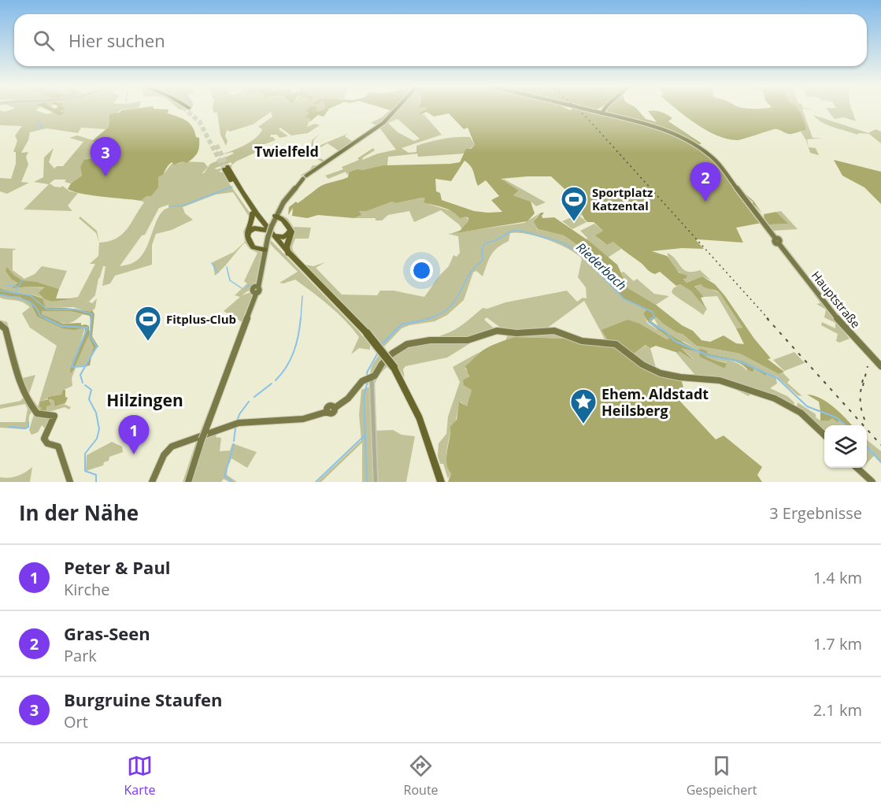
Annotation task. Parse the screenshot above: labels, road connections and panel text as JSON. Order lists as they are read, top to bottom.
{
  "streets": {
    "main road": ["Hauptstraße"]
  },
  "districts": ["Twielfeld", "Hilzingen"],
  "water": ["Riederbach"],
  "places": {
    "sports": ["Sportplatz Katzental", "Fitplus-Club"],
    "place": ["Ehem. Aldstadt Heilsberg"]
  },
  "page": {
    "search": "Hier suchen",
    "pins": ["3", "2", "1"],
    "heading": ["In der Nähe", "3 Ergebnisse"],
    "list": [
      {
        "mark": "1",
        "name": "Peter & Paul",
        "note": "Kirche",
        "value": "1.4 km"
      },
      {
        "mark": "2",
        "name": "Gras-Seen",
        "note": "Park",
        "value": "1.7 km"
      },
      {
        "mark": "3",
        "name": "Burgruine Staufen",
        "note": "Ort",
        "value": "2.1 km"
      }
    ],
    "nav": ["Karte", "Route", "Gespeichert"]
  }
}
